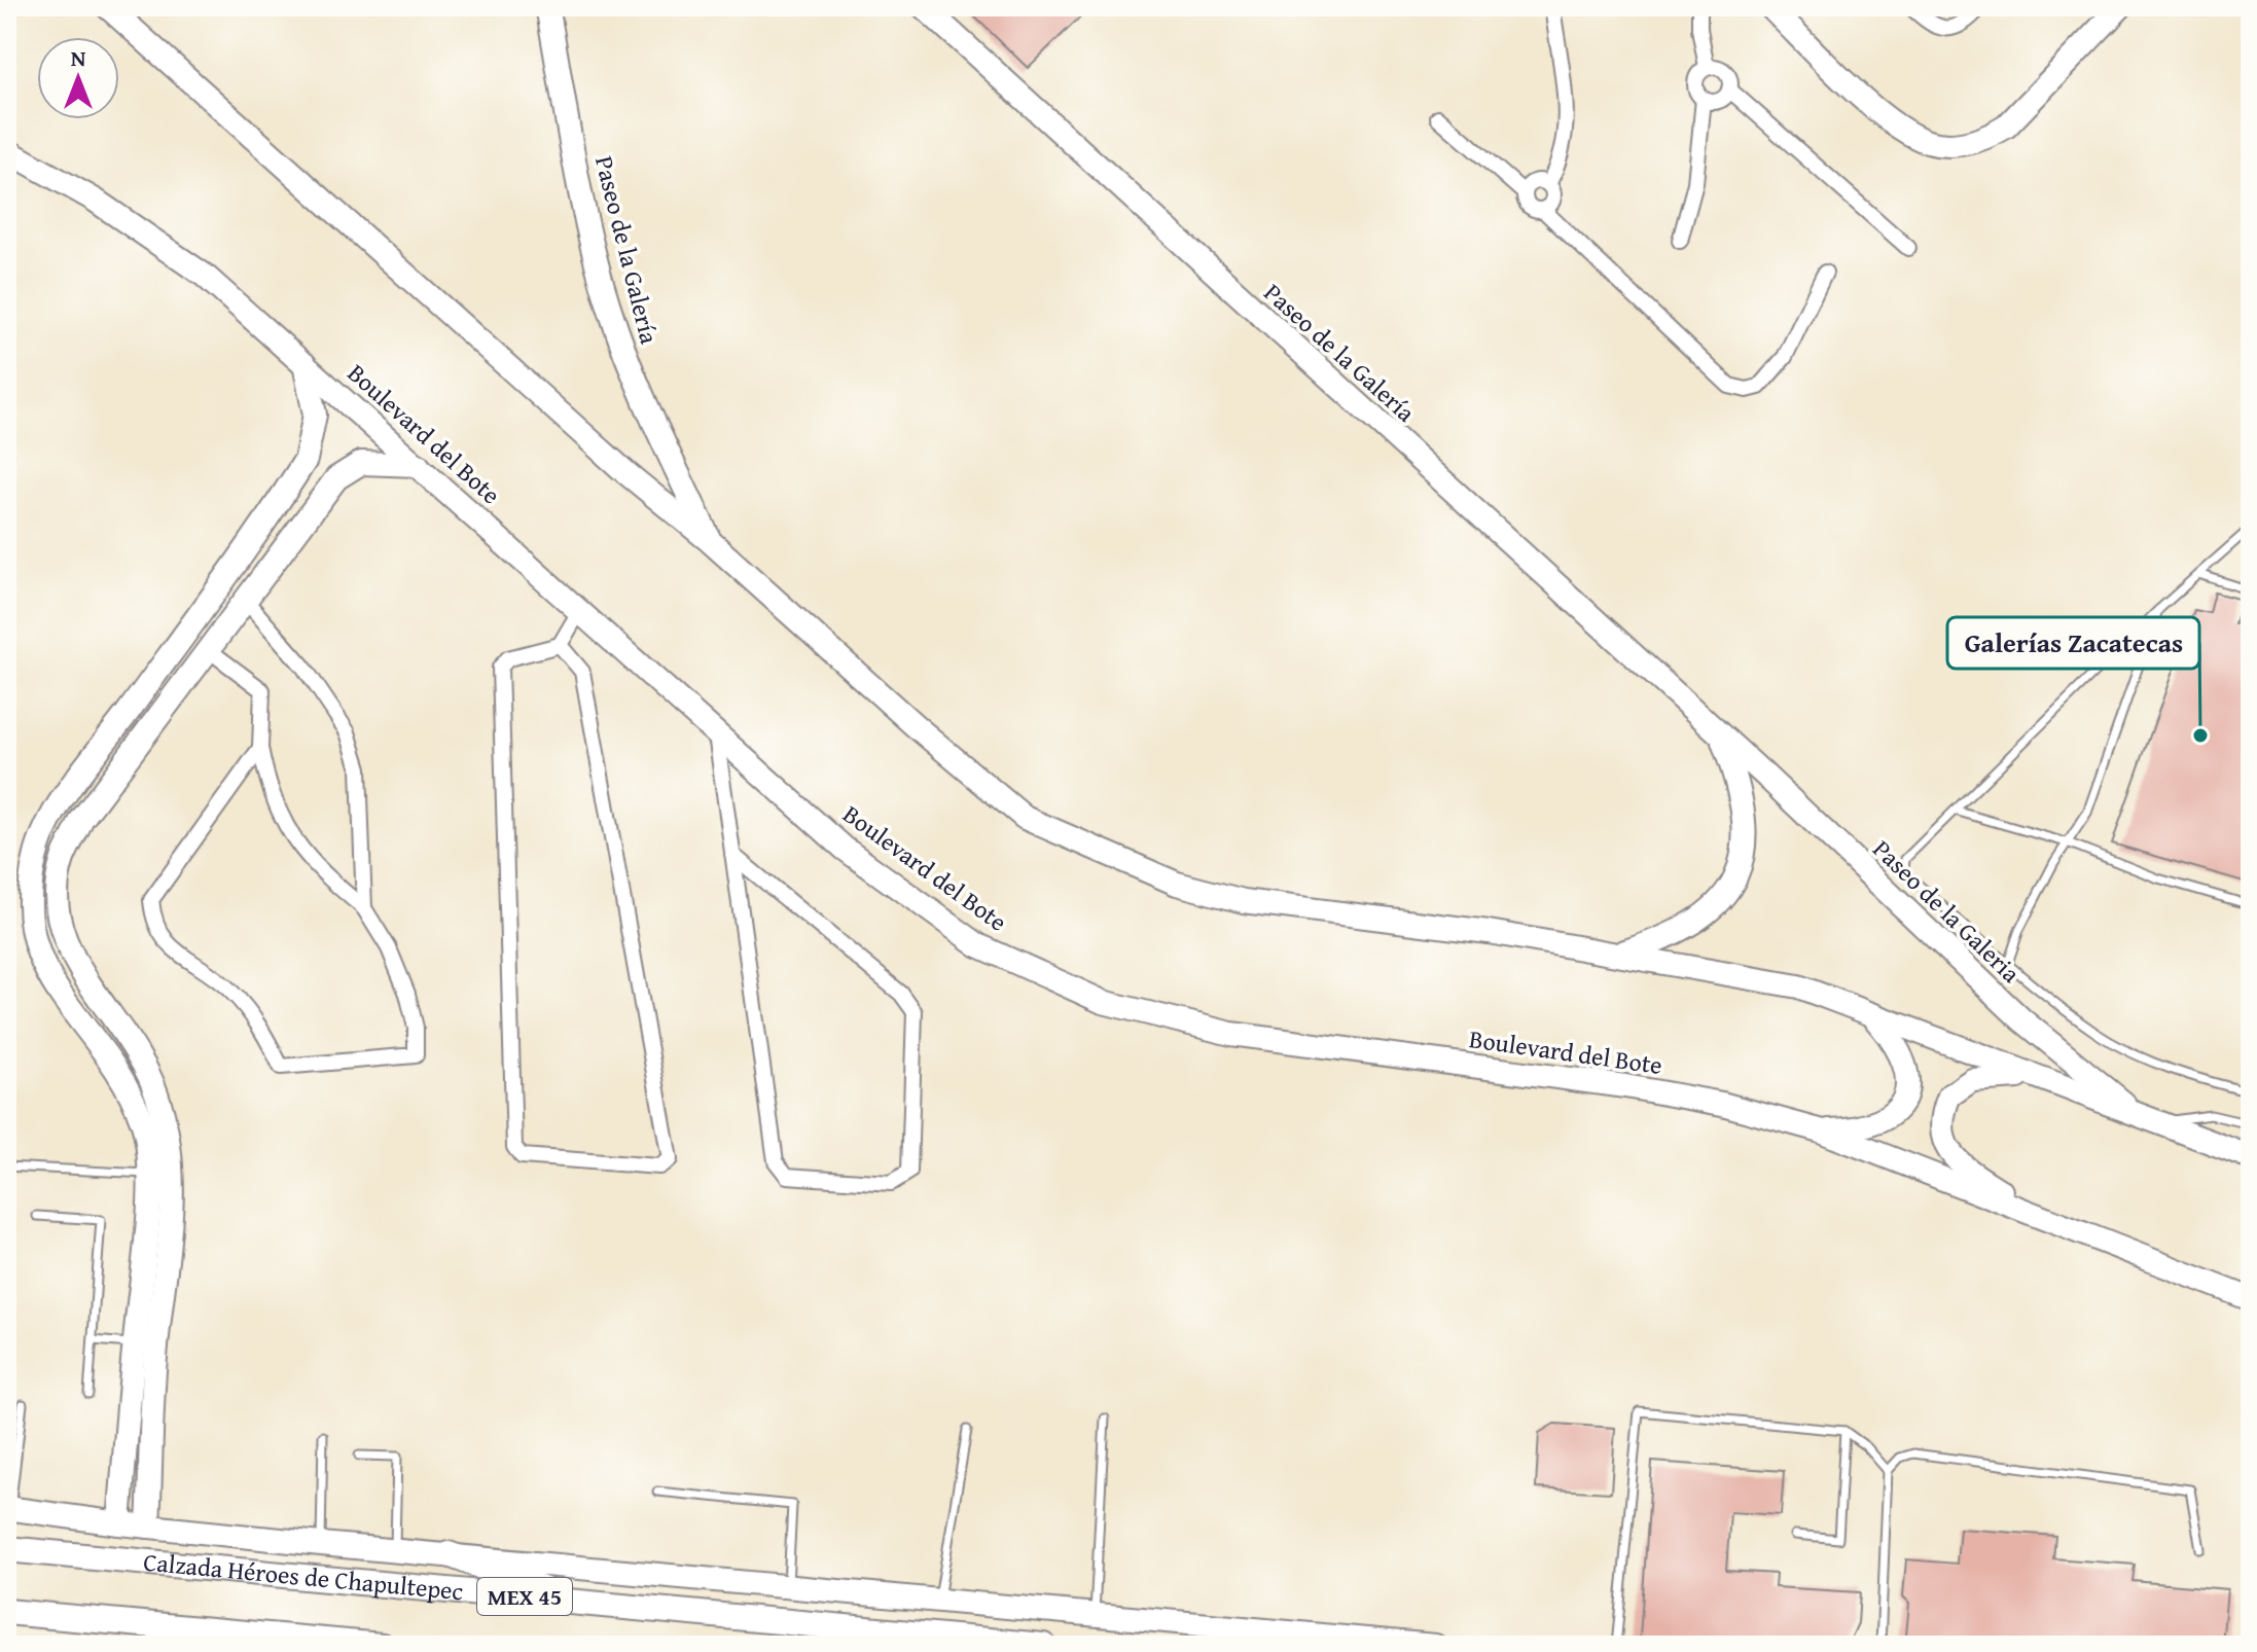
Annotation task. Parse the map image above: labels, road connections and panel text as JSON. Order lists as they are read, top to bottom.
{
  "streets": {
    "main road": ["Calzada Héroes de Chapultepec", "MEX 45"],
    "street": ["Paseo de la Galería", "Boulevard del Bote", "Paseo de la Galeria"]
  },
  "crossings": [
    ["Paseo de la Galería", "Paseo de la Galeria"]
  ],
  "places": ["Galerías Zacatecas"],
  "north": "top"
}
